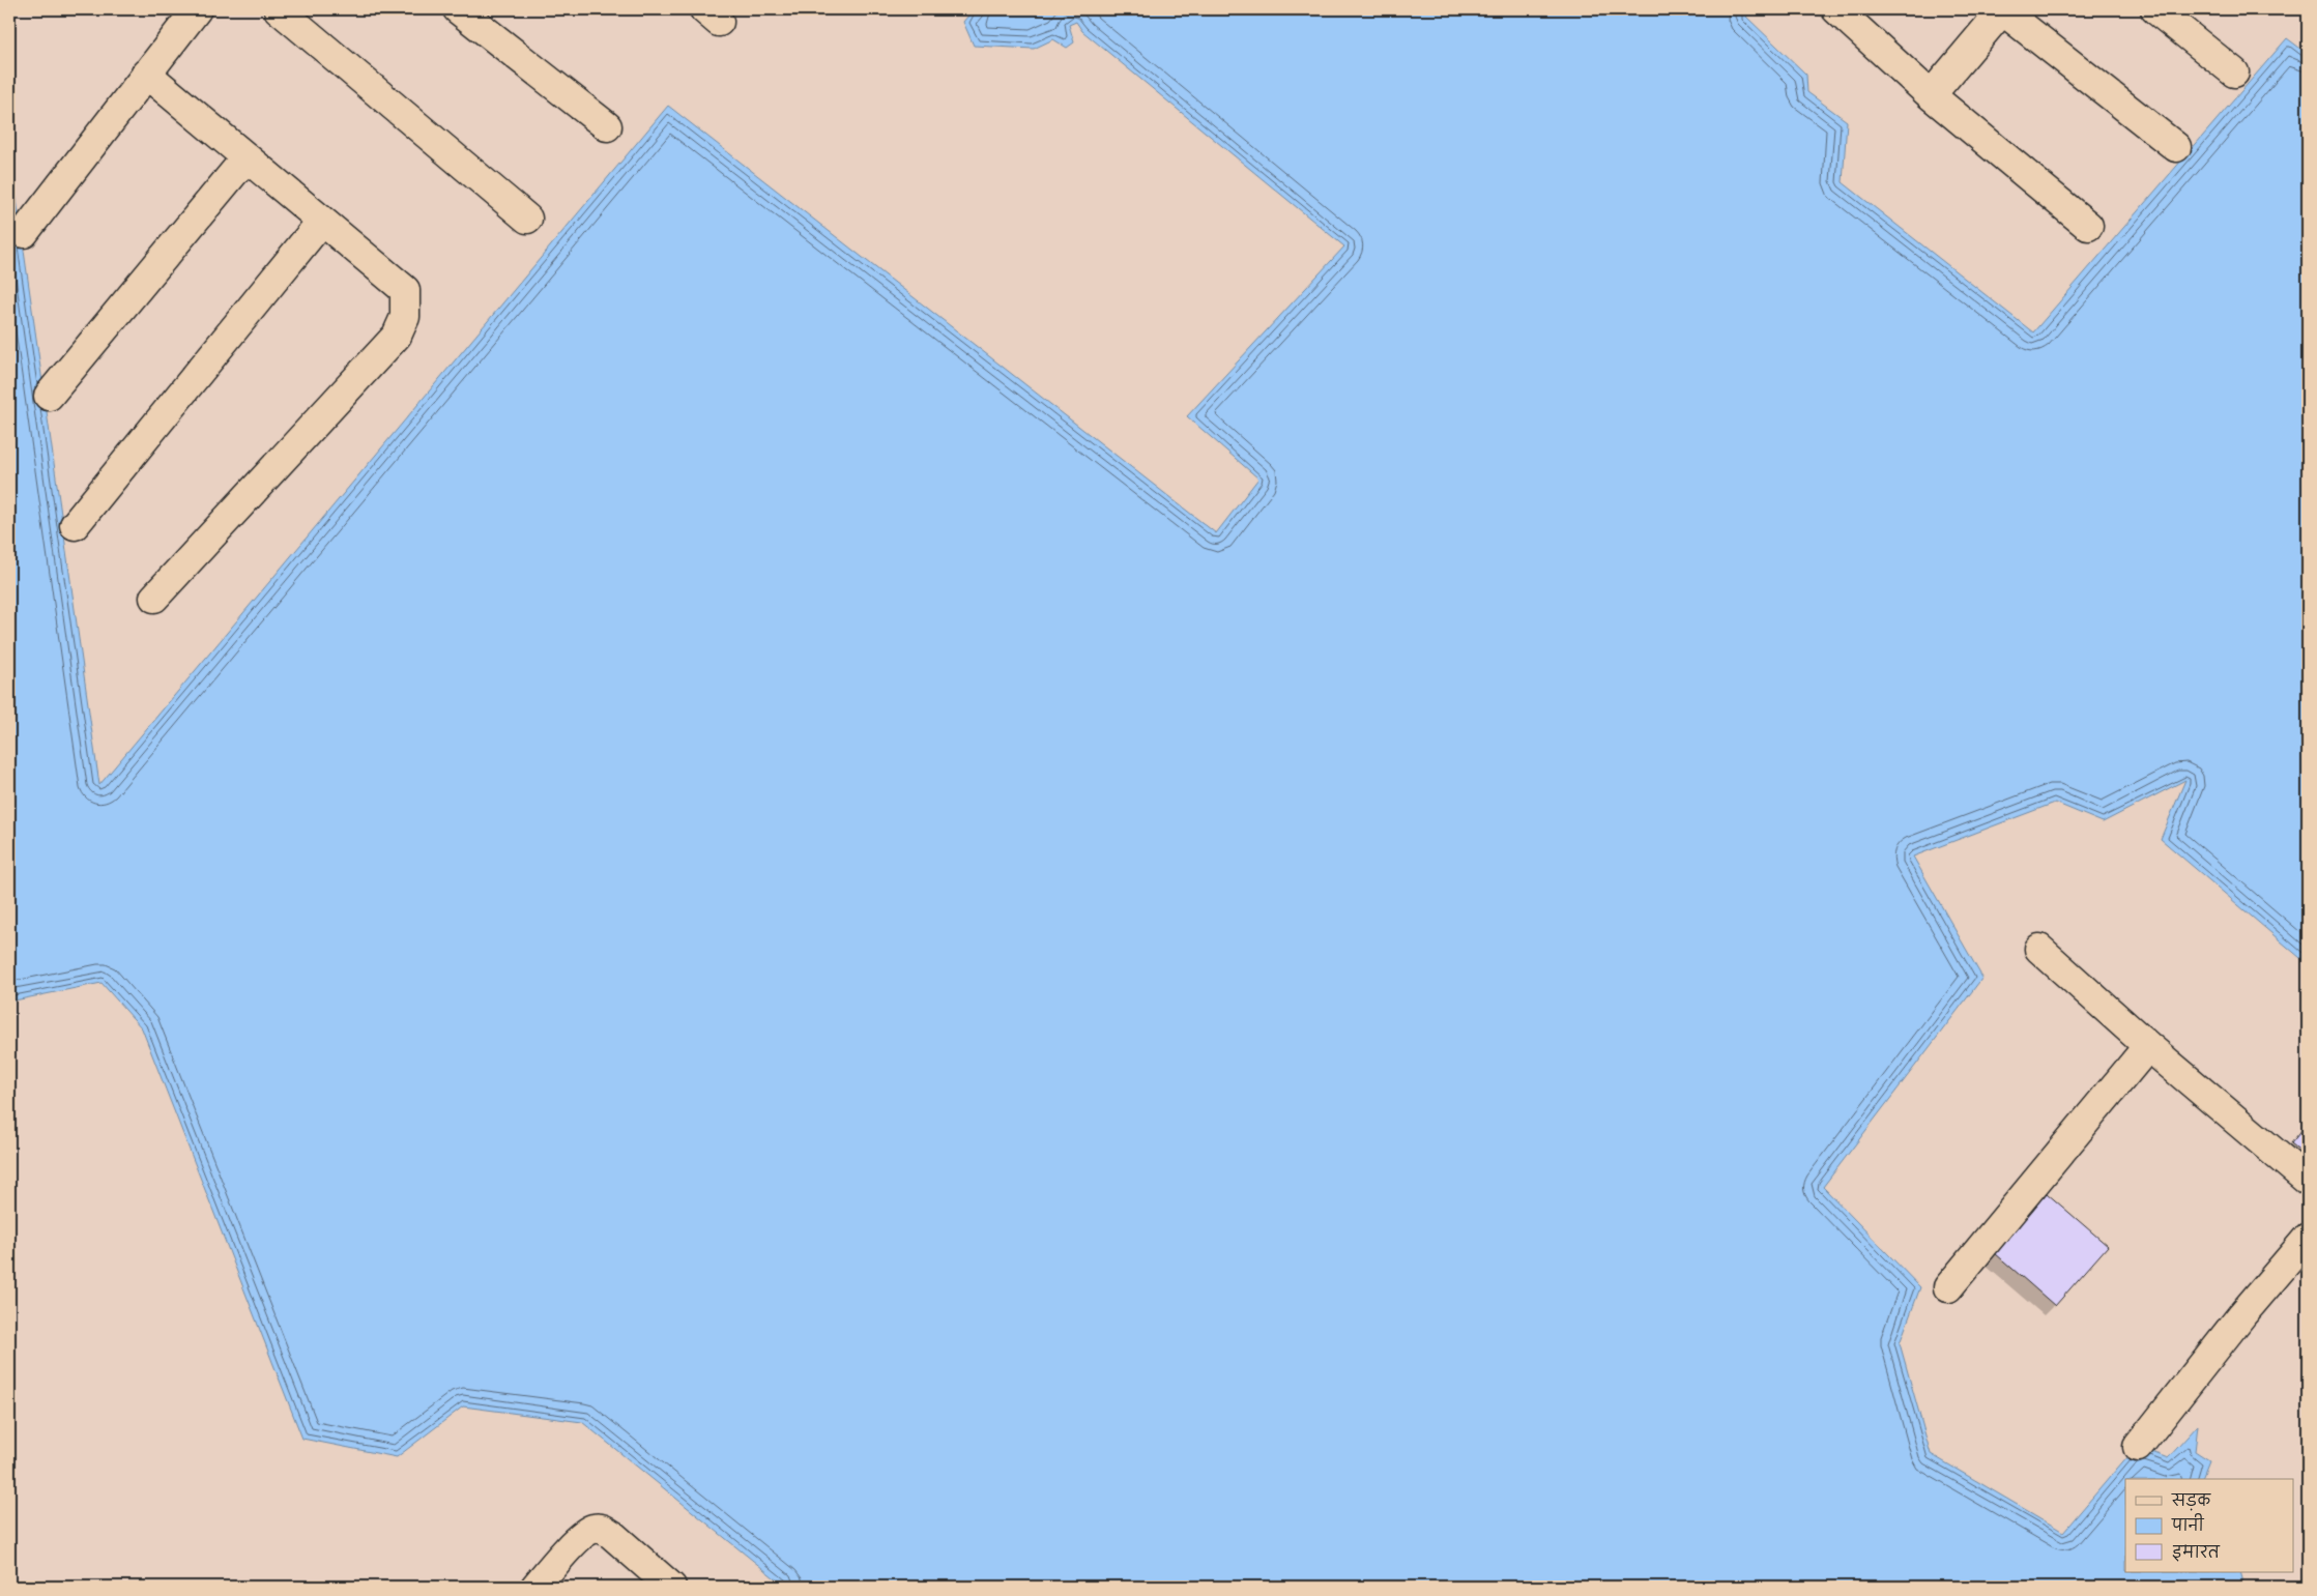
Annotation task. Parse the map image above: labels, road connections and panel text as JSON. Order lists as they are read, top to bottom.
{
  "legend": ["सड़क", "पानी", "इमारत"]
}
